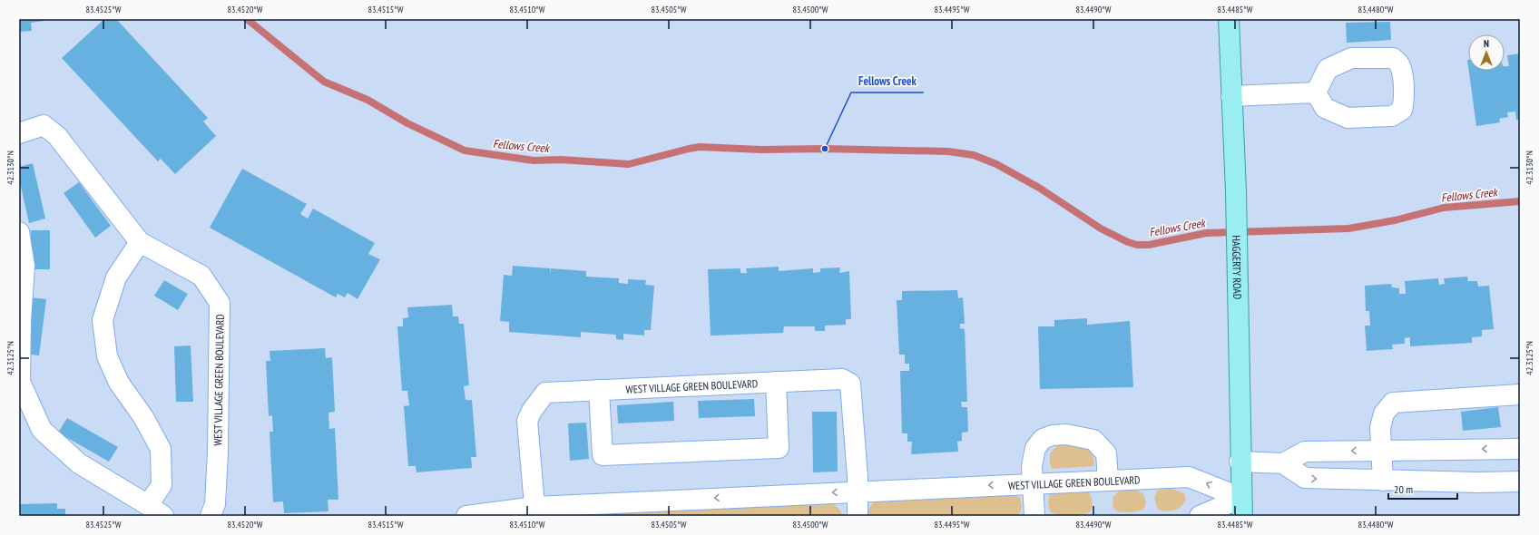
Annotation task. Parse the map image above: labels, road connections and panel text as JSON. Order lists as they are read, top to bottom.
{
  "streets": {
    "main road": ["HAGGERTY ROAD"],
    "lane": ["WEST VILLAGE GREEN BOULEVARD"]
  },
  "crossings": [
    ["HAGGERTY ROAD", "WEST VILLAGE GREEN BOULEVARD"]
  ],
  "water": ["Fellows Creek"],
  "places": ["Fellows Creek"],
  "scale_bar": "20 m",
  "north": "top",
  "coordinates": [
    "83.4525°W",
    "83.4520°W",
    "83.4515°W",
    "83.4510°W",
    "83.4505°W",
    "83.4500°W",
    "83.4495°W",
    "83.4490°W",
    "83.4485°W",
    "83.4480°W",
    "42.3130°N",
    "42.3125°N"
  ]
}
